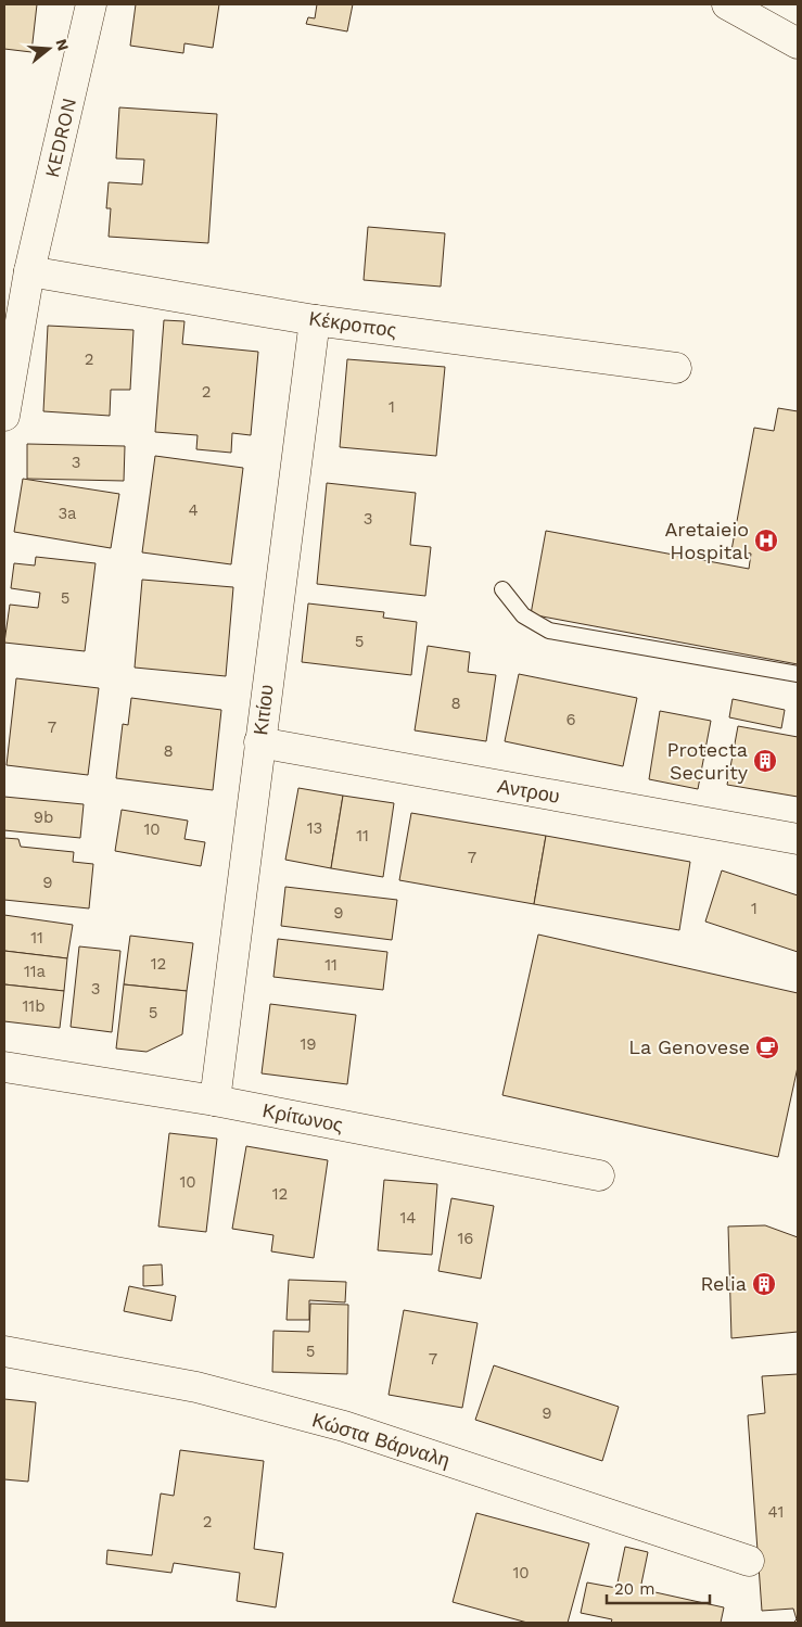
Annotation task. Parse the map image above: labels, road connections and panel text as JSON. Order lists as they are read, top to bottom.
{
  "streets": {
    "street": [
      "KEDRON",
      "Κέκροπος",
      "Κιτίου",
      "Αντρου",
      "Κρίτωνος",
      "Κώστα Βάρναλη"
    ]
  },
  "crossings": [
    ["KEDRON", "Κέκροπος"],
    ["Κέκροπος", "Κιτίου"],
    ["Κιτίου", "Αντρου"],
    ["Κιτίου", "Κρίτωνος"]
  ],
  "places": {
    "hospital": ["Aretaieio Hospital"],
    "building": ["Protecta Security", "Relia"],
    "cafe": ["La Genovese"]
  },
  "house_numbers": [
    "2",
    "2",
    "1",
    "3",
    "4",
    "3a",
    "3",
    "5",
    "5",
    "8",
    "6",
    "7",
    "8",
    "9b",
    "13",
    "10",
    "11",
    "7",
    "9",
    "1",
    "9",
    "11",
    "12",
    "11",
    "11a",
    "3",
    "11b",
    "5",
    "19",
    "10",
    "12",
    "14",
    "16",
    "5",
    "7",
    "9",
    "41",
    "2",
    "10"
  ],
  "scale_bar": "20 m",
  "north": "right"
}
